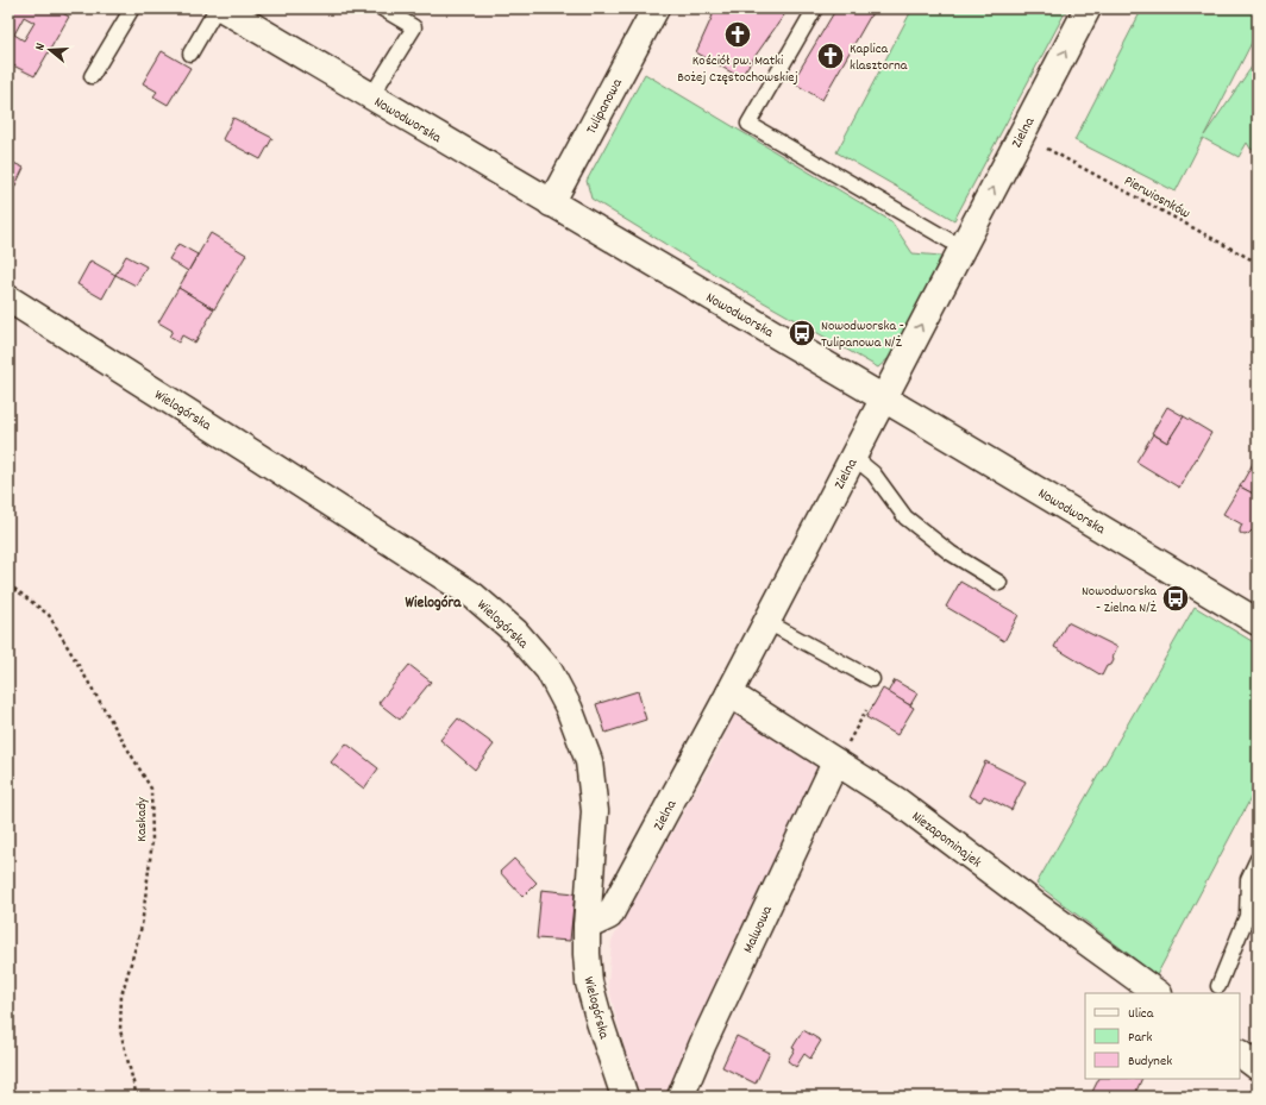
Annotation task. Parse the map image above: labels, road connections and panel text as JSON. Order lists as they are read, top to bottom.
{
  "streets": {
    "street": [
      "Tulipanowa",
      "Nowodworska",
      "Zielna",
      "Wielogórska",
      "Niezapominajek",
      "Malwowa"
    ],
    "path": ["Pierwiosnków", "Kaskady"]
  },
  "crossings": [
    ["Tulipanowa", "Nowodworska"],
    ["Nowodworska", "Zielna"],
    ["Zielna", "Wielogórska"],
    ["Zielna", "Niezapominajek"],
    ["Niezapominajek", "Malwowa"]
  ],
  "one_way": ["Zielna"],
  "districts": ["Wielogóra"],
  "places": {
    "church": ["Kościół pw. Matki Bożej Częstochowskiej", "Kaplica klasztorna"],
    "bus stop": ["Nowodworska - Tulipanowa N/Ż", "Nowodworska - Zielna N/Ż"]
  },
  "legend": ["Ulica", "Park", "Budynek"],
  "north": "left"
}
